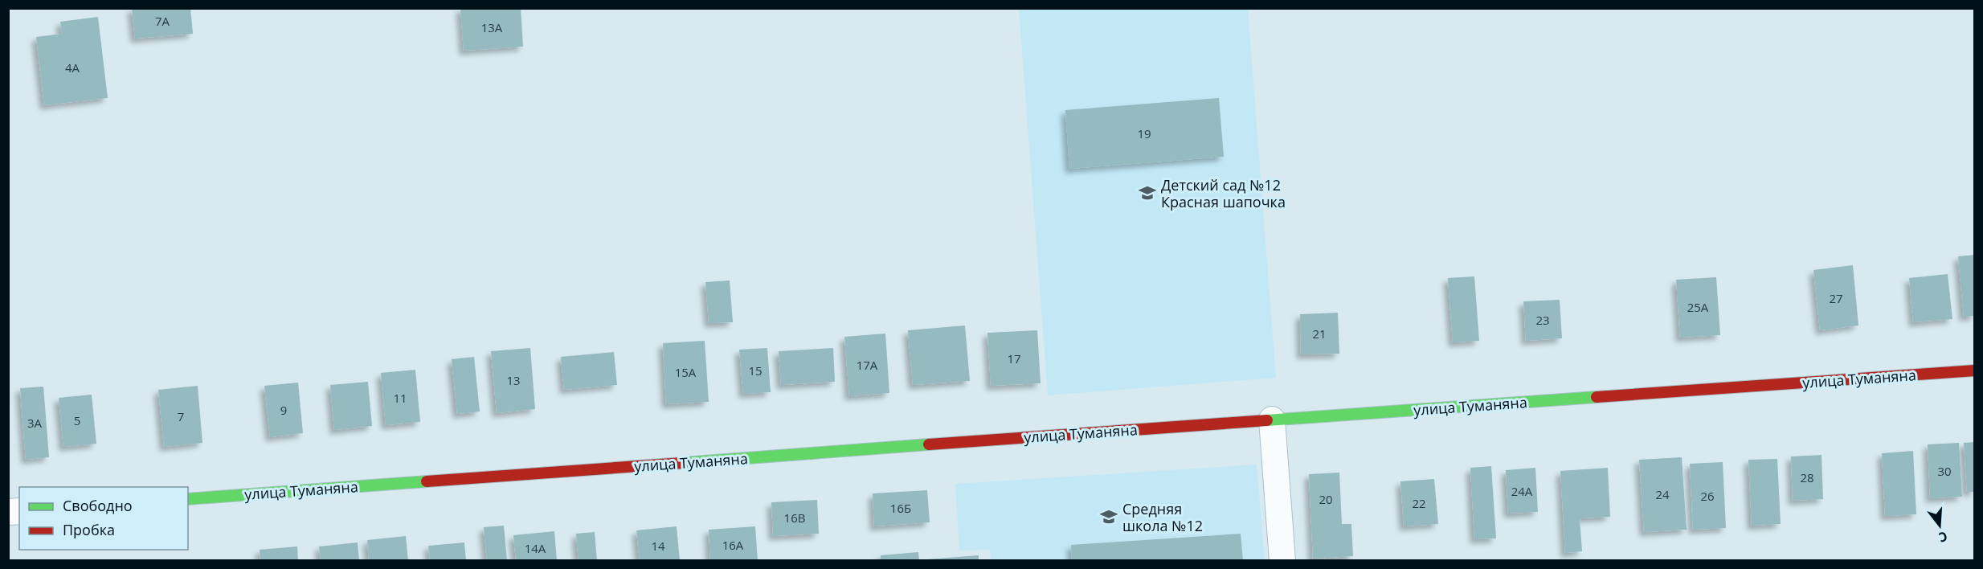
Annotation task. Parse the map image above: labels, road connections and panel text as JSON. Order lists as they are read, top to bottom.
{
  "streets": {
    "street": ["улица Туманяна"]
  },
  "places": {
    "school or university": ["Детский сад №12 Красная шапочка", "Средняя школа №12"]
  },
  "house_numbers": [
    "7А",
    "13А",
    "4А",
    "19",
    "27",
    "25А",
    "23",
    "21",
    "17",
    "17А",
    "15",
    "15А",
    "13",
    "11",
    "9",
    "7",
    "5",
    "3А",
    "30",
    "28",
    "24А",
    "24",
    "26",
    "20",
    "22",
    "16Б",
    "16В",
    "16А",
    "14",
    "14А"
  ],
  "legend": ["Свободно", "Пробка"],
  "north": "bottom"
}
